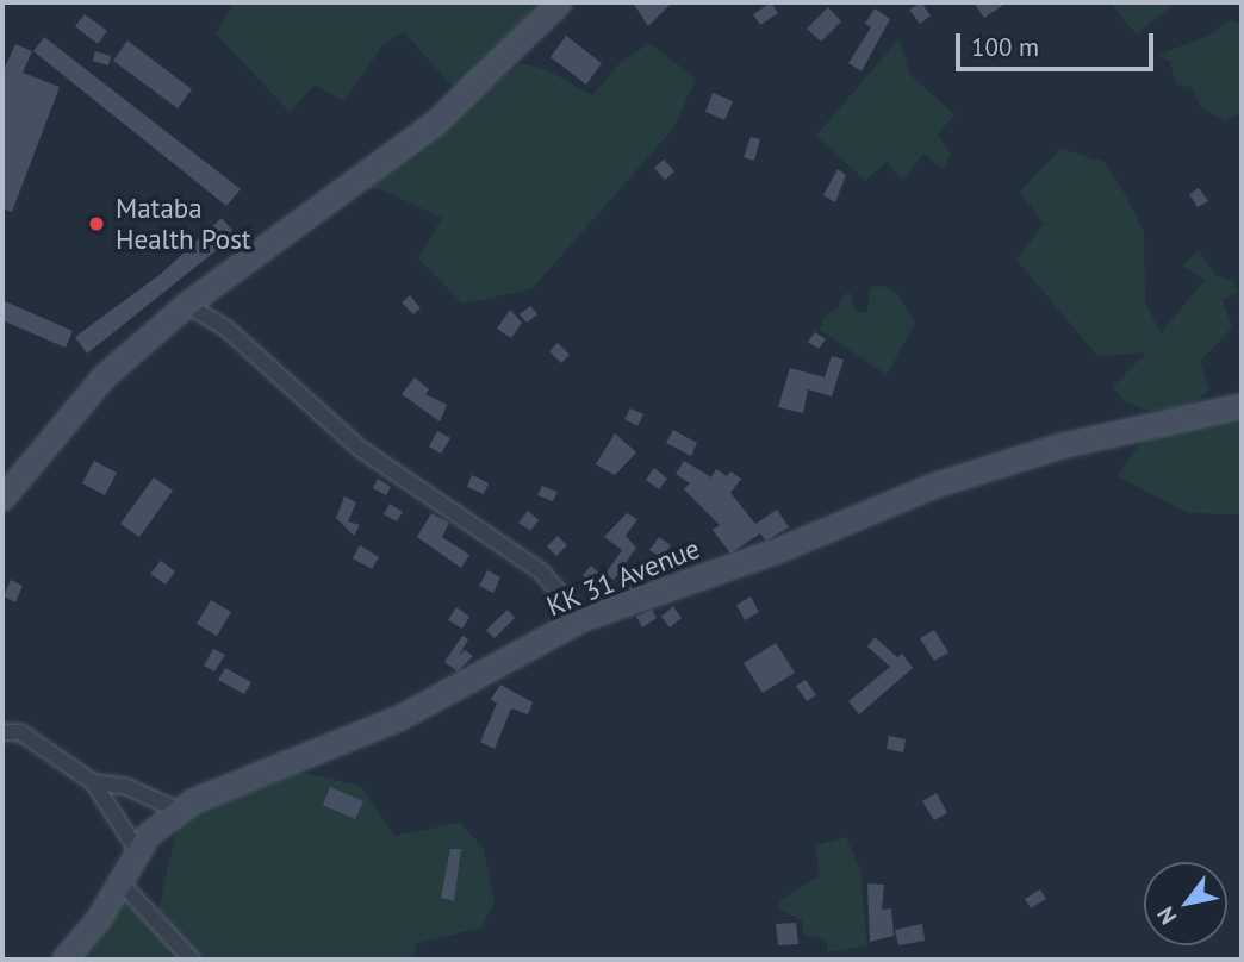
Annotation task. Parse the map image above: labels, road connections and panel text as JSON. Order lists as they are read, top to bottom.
{
  "streets": {
    "street": ["KK 31 Avenue"]
  },
  "places": ["Mataba Health Post"],
  "scale_bar": "100 m",
  "north": "bottom left"
}
